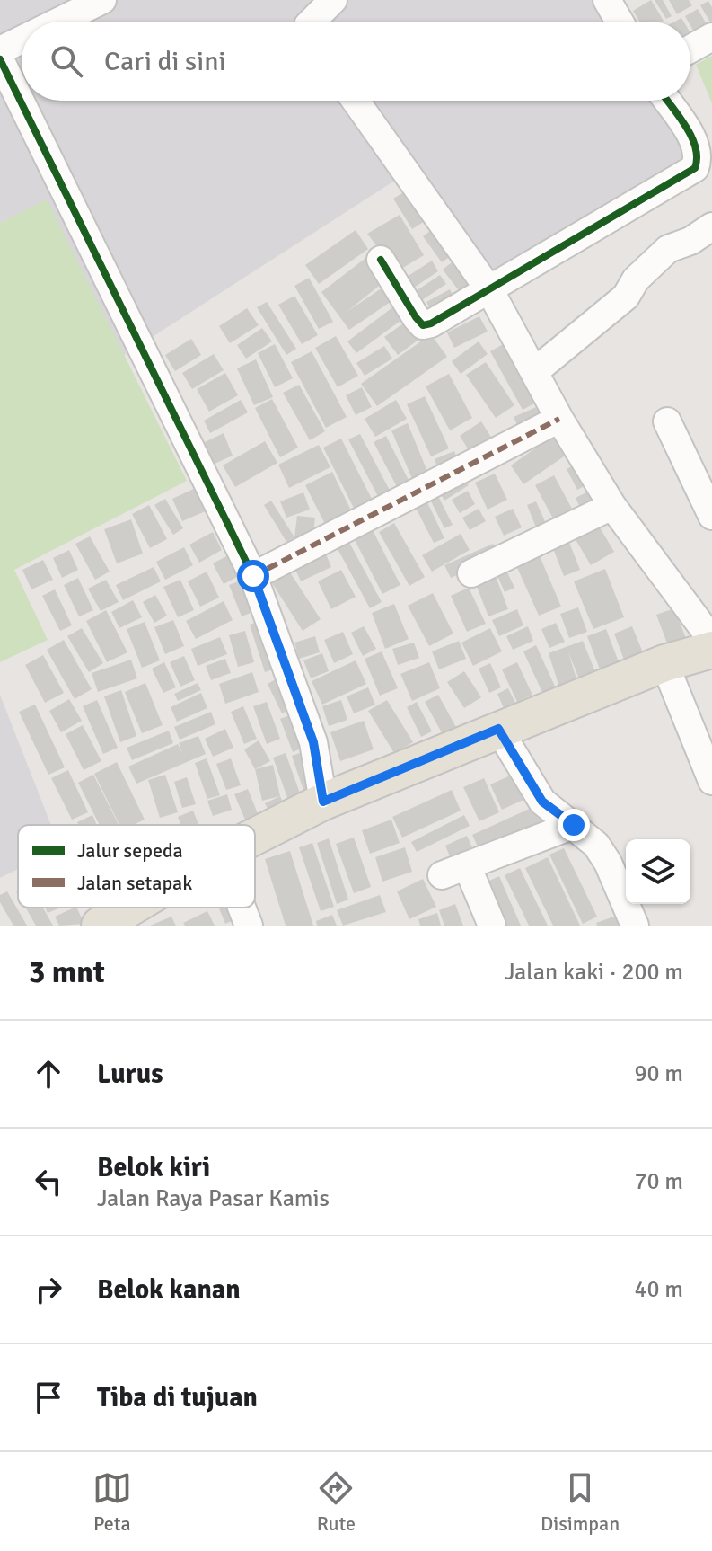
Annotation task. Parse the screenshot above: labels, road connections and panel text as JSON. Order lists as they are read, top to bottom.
{
  "legend": ["Jalur sepeda", "Jalan setapak"],
  "page": {
    "search": "Cari di sini",
    "heading": ["3 mnt", "Jalan kaki · 200 m"],
    "list": [
      ["Lurus", "90 m"],
      ["Belok kiri", "Jalan Raya Pasar Kamis", "70 m"],
      ["Belok kanan", "40 m"],
      "Tiba di tujuan"
    ],
    "nav": ["Peta", "Rute", "Disimpan"]
  }
}
